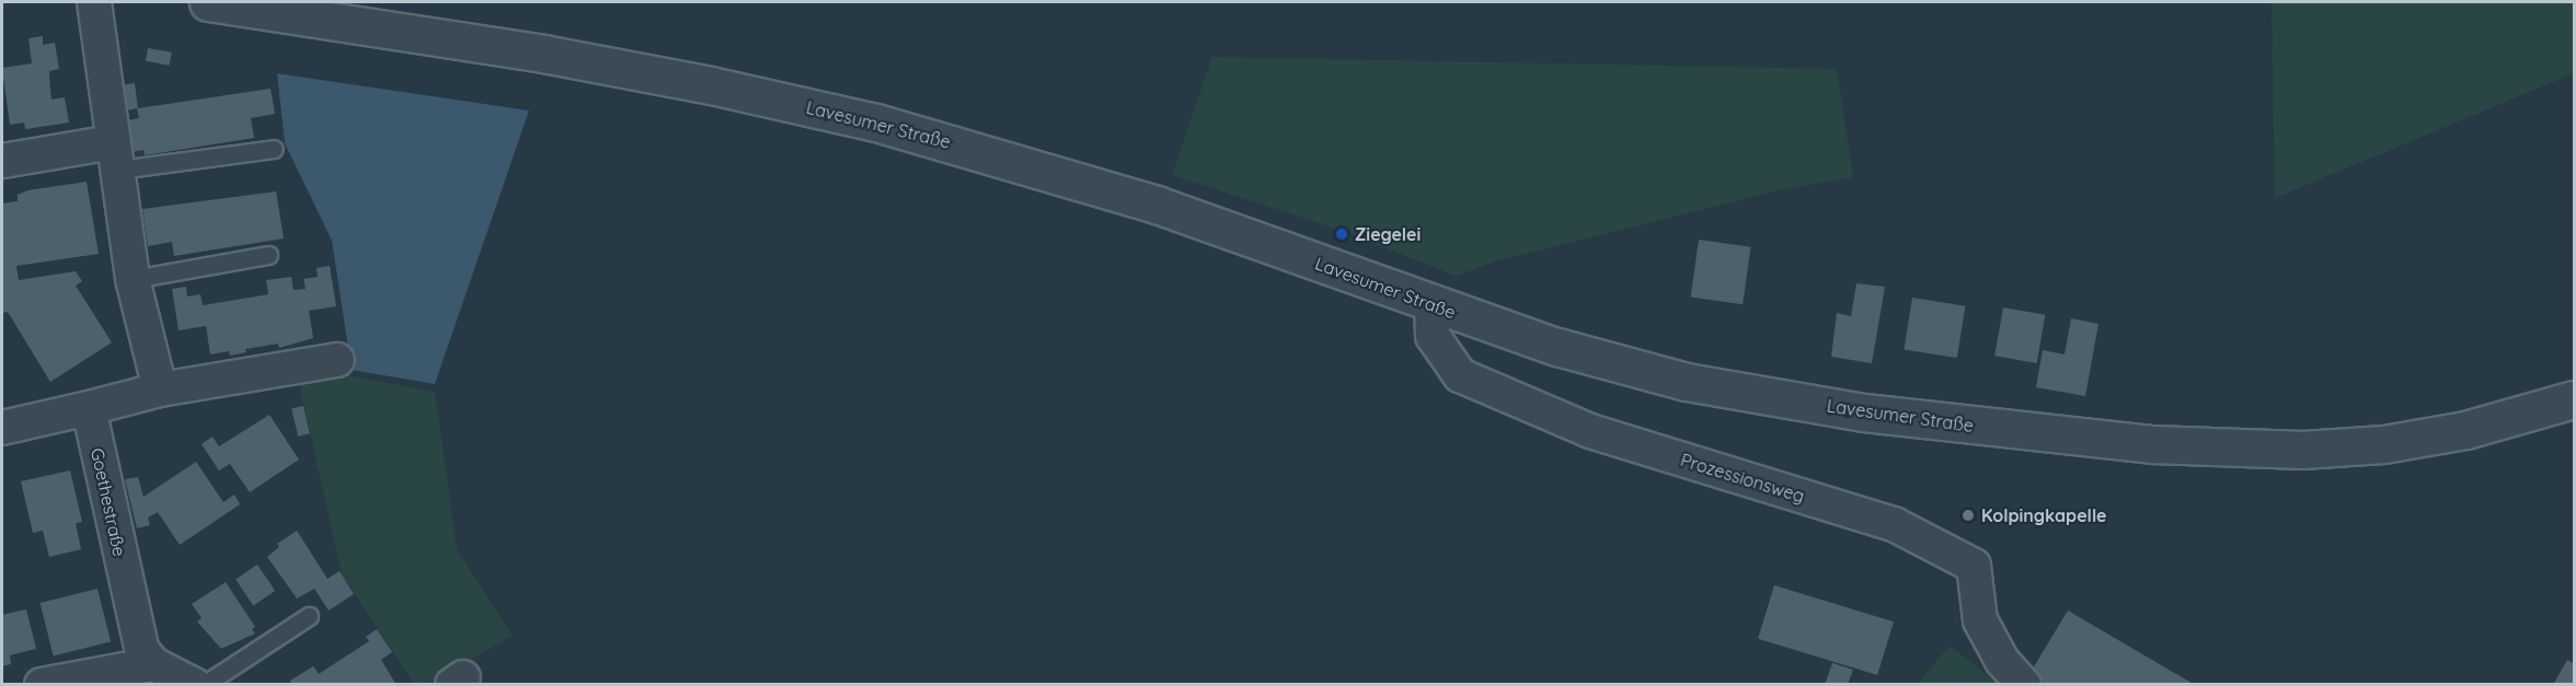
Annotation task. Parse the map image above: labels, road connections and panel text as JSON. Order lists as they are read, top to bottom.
{
  "streets": {
    "street": ["Lavesumer Straße", "Prozessionsweg", "Goethestraße"]
  },
  "crossings": [
    ["Lavesumer Straße", "Prozessionsweg"]
  ],
  "places": ["Ziegelei", "Kolpingkapelle"]
}
